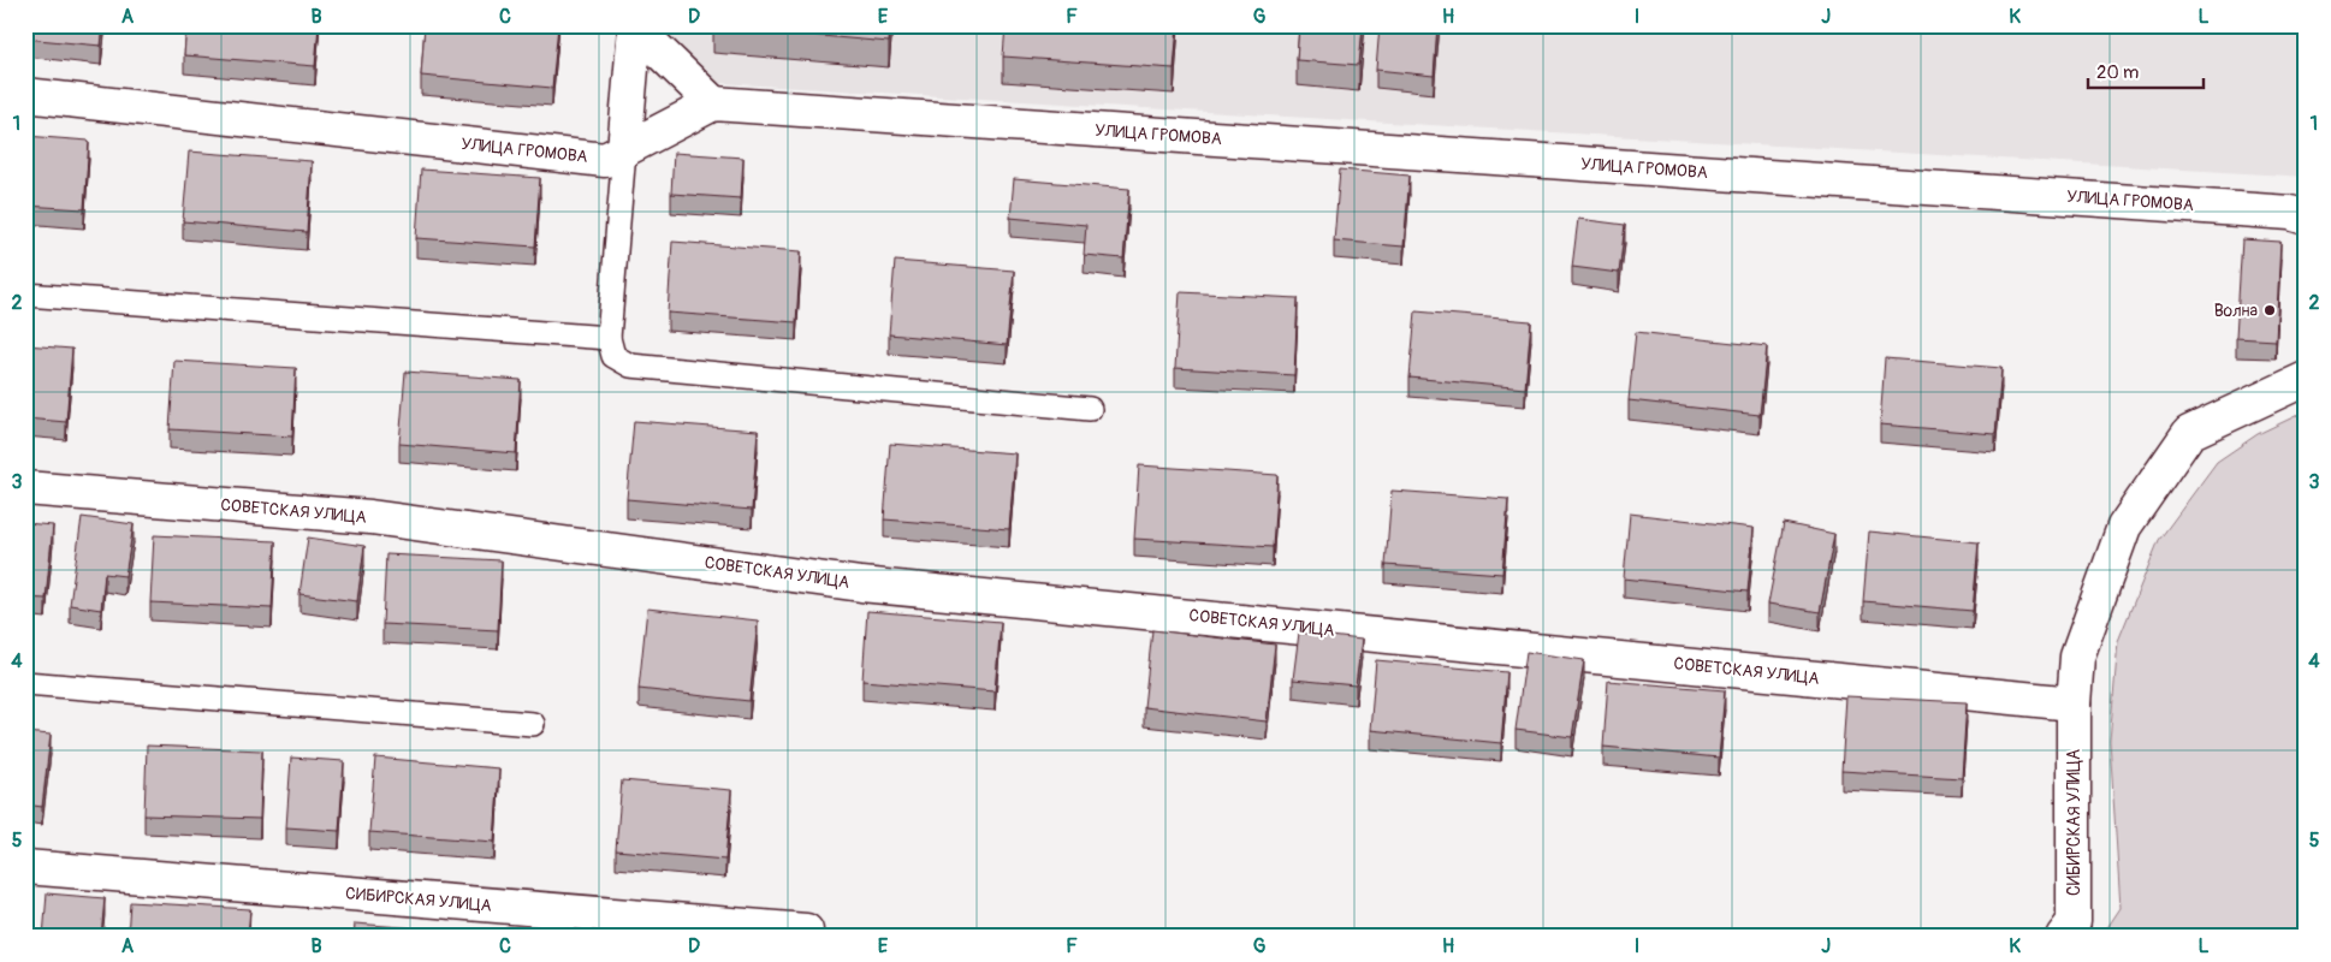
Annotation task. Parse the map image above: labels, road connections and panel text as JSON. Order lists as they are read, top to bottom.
{
  "streets": {
    "street": ["УЛИЦА ГРОМОВА", "СОВЕТСКАЯ УЛИЦА", "СИБИРСКАЯ УЛИЦА"]
  },
  "crossings": [
    ["СОВЕТСКАЯ УЛИЦА", "СИБИРСКАЯ УЛИЦА"]
  ],
  "places": ["Волна"],
  "scale_bar": "20 m",
  "grid": {
    "columns": [
      "A",
      "B",
      "C",
      "D",
      "E",
      "F",
      "G",
      "H",
      "I",
      "J",
      "K",
      "L"
    ],
    "rows": [
      "1",
      "2",
      "3",
      "4",
      "5"
    ]
  }
}
